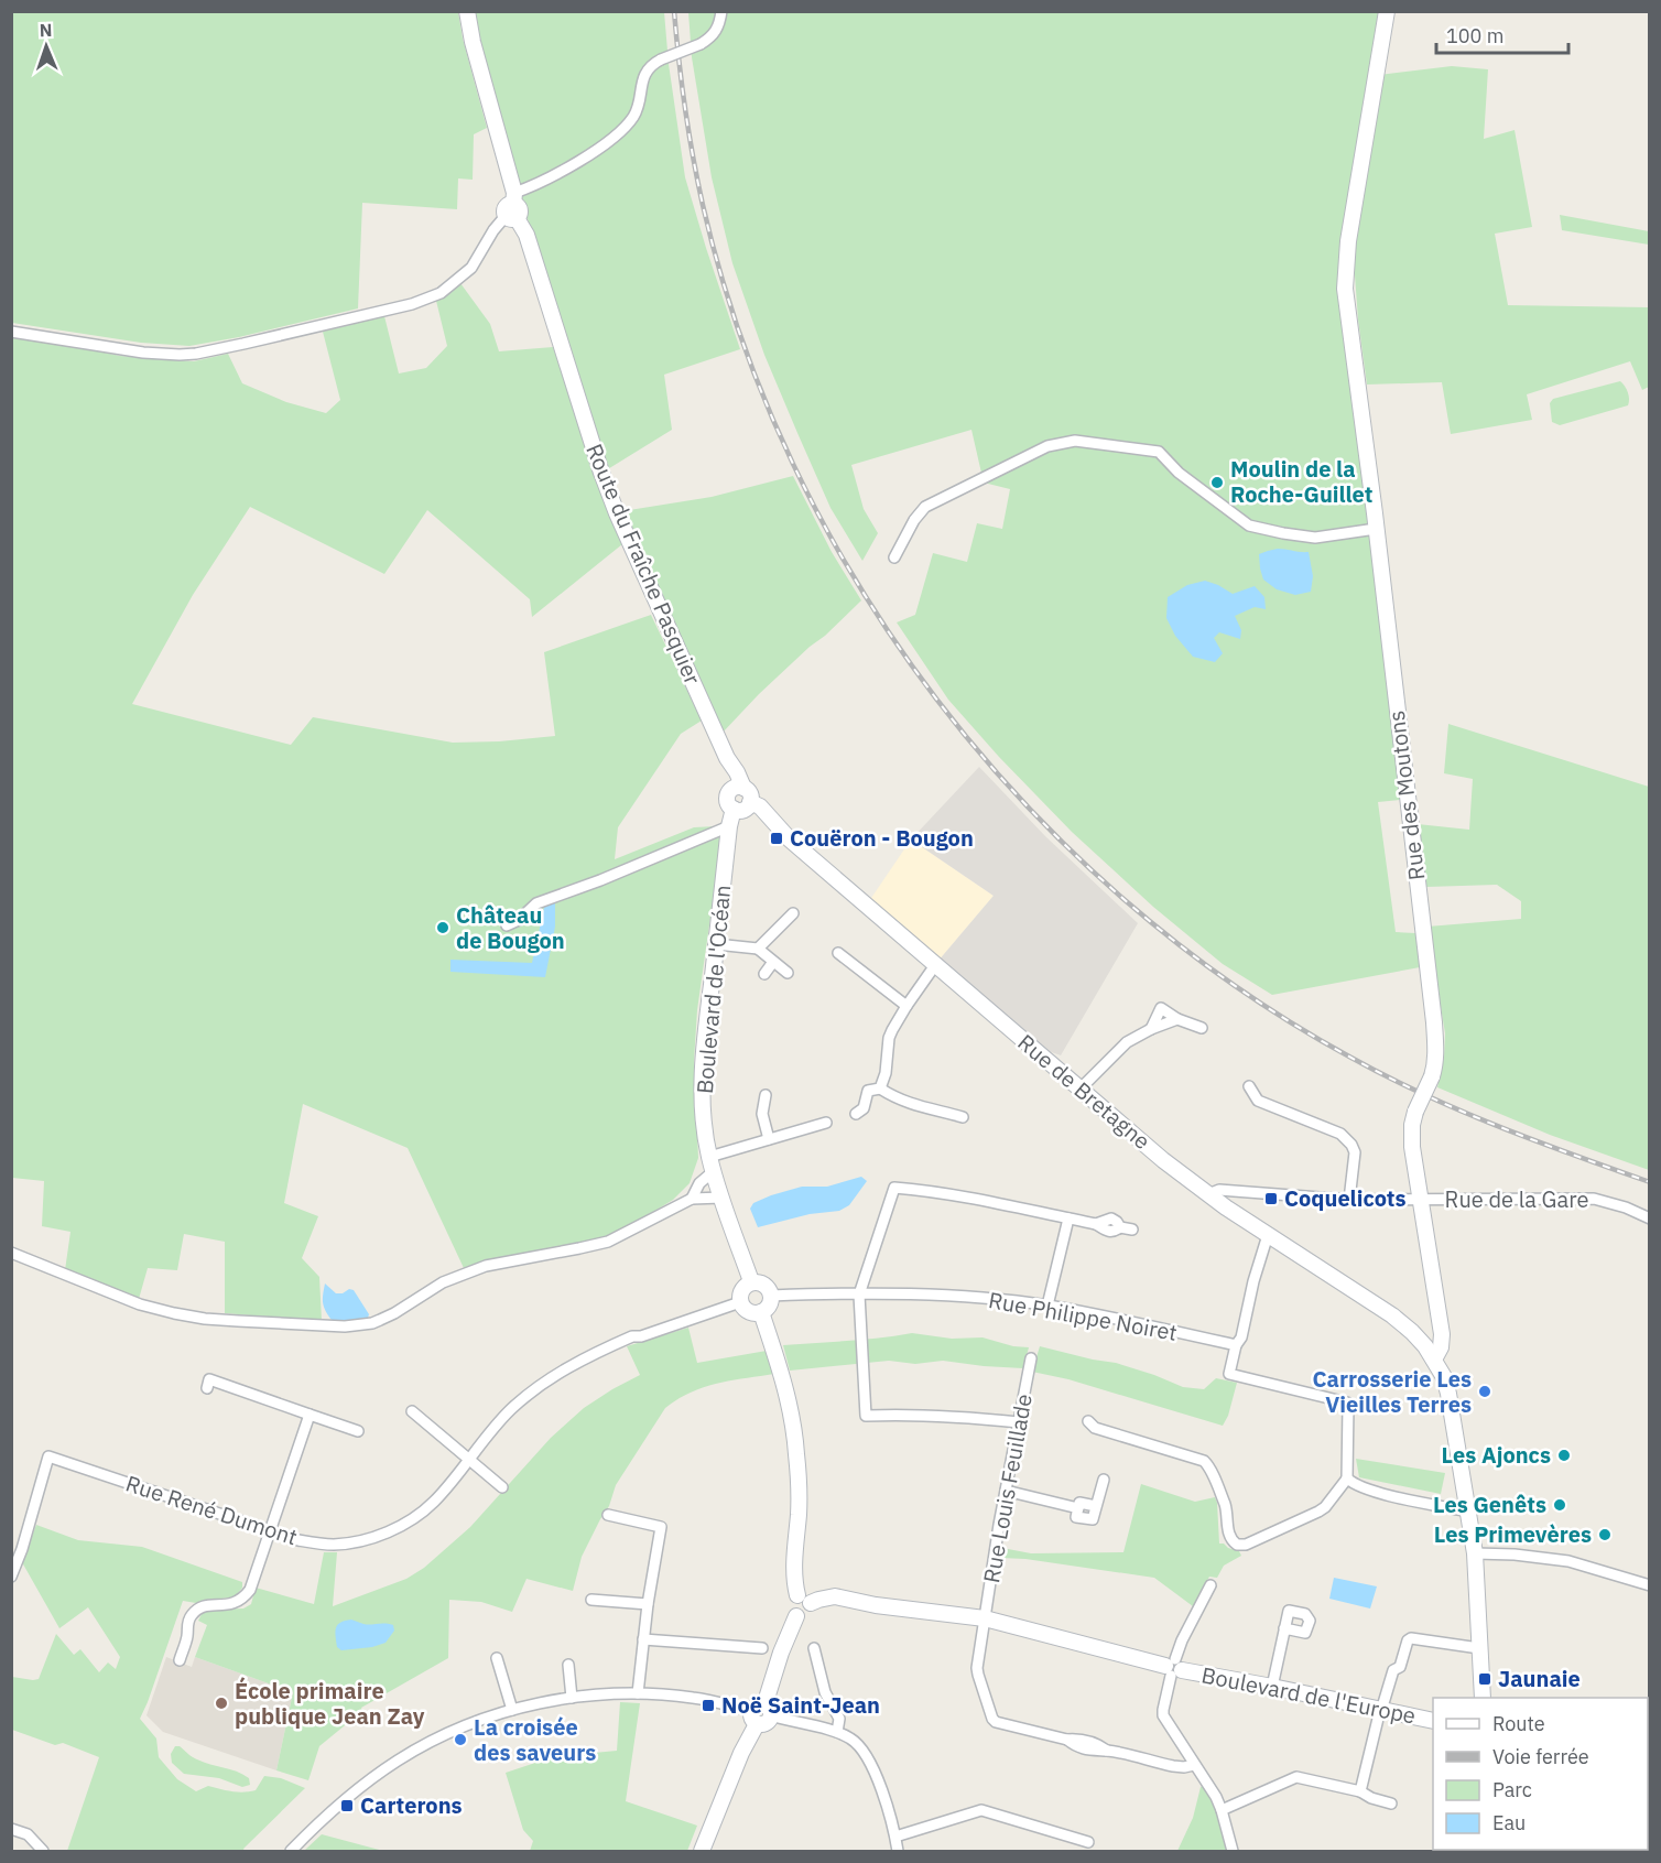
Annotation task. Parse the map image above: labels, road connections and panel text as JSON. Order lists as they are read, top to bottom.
{
  "streets": {
    "main road": [
      "Route du Fraîche Pasquier",
      "Rue des Moutons",
      "Boulevard de l'Océan",
      "Rue de Bretagne",
      "Boulevard de l'Europe"
    ],
    "street": [
      "Rue de la Gare",
      "Rue Philippe Noiret",
      "Rue Louis Feuillade",
      "Rue René Dumont"
    ]
  },
  "crossings": [
    ["Route du Fraîche Pasquier", "Boulevard de l'Océan"],
    ["Route du Fraîche Pasquier", "Rue de Bretagne"],
    ["Rue des Moutons", "Rue de Bretagne"],
    ["Rue des Moutons", "Rue de la Gare"],
    ["Boulevard de l'Océan", "Rue de Bretagne"],
    ["Boulevard de l'Océan", "Rue Philippe Noiret"],
    ["Boulevard de l'Océan", "Rue René Dumont"],
    ["Rue de Bretagne", "Rue de la Gare"],
    ["Rue Philippe Noiret", "Rue René Dumont"],
    ["Rue Louis Feuillade", "Boulevard de l'Europe"]
  ],
  "places": {
    "other": [
      "Moulin de la Roche-Guillet",
      "Château de Bougon",
      "Carrosserie Les Vieilles Terres",
      "Les Ajoncs",
      "Les Genêts",
      "Les Primevères",
      "École primaire publique Jean Zay",
      "La croisée des saveurs"
    ],
    "transit": [
      "Couëron - Bougon",
      "Coquelicots",
      "Jaunaie",
      "Noë Saint-Jean",
      "Carterons"
    ]
  },
  "legend": [
    "Route",
    "Voie ferrée",
    "Parc",
    "Eau"
  ],
  "scale_bar": "100 m",
  "north": "top"
}
